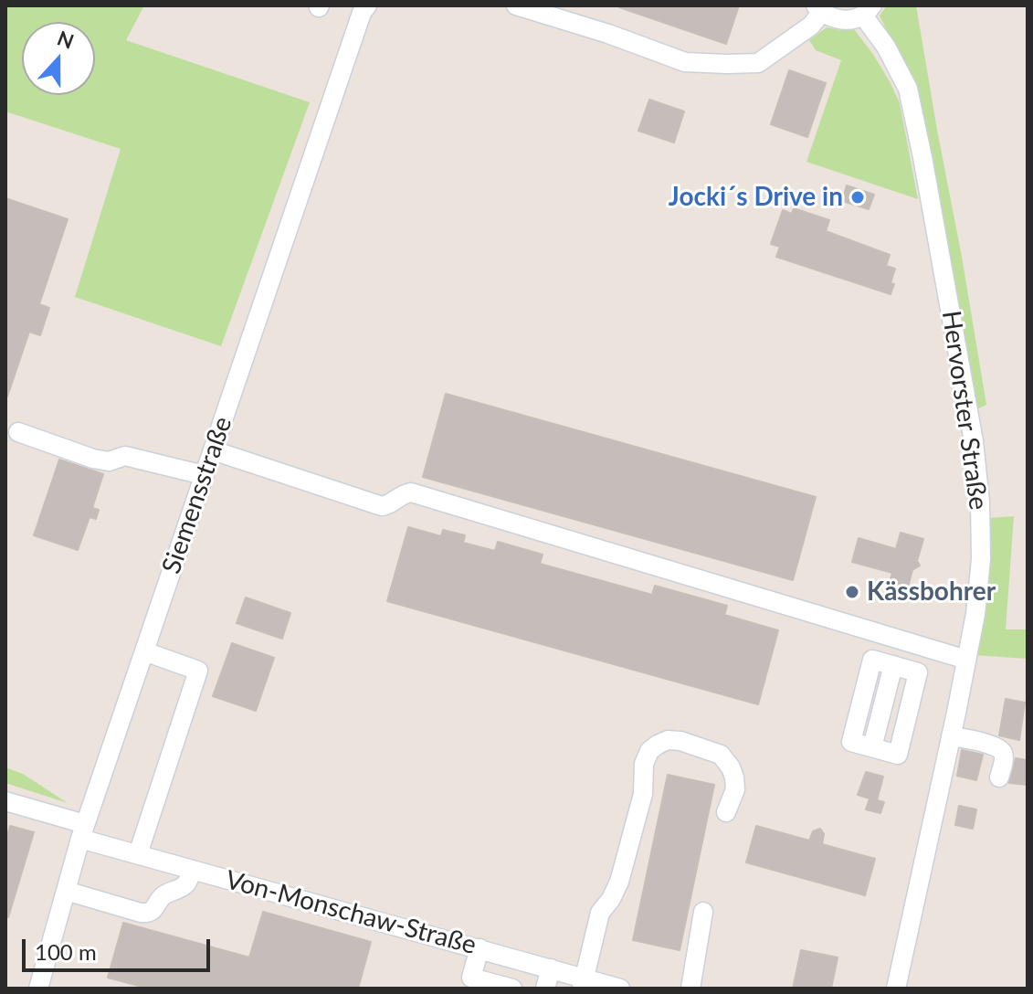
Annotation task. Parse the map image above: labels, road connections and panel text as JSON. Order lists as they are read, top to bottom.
{
  "streets": {
    "street": ["Hervorster Straße", "Siemensstraße", "Von-Monschaw-Straße"]
  },
  "crossings": [
    ["Siemensstraße", "Von-Monschaw-Straße"]
  ],
  "places": ["Jocki´s Drive in", "Kässbohrer"],
  "scale_bar": "100 m",
  "north": "top"
}
